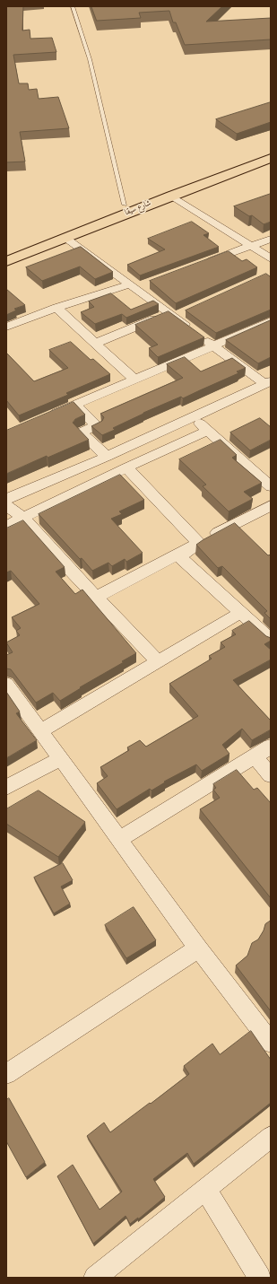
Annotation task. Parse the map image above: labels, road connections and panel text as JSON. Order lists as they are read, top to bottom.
{
  "streets": {
    "main road": ["شارع سيقا"]
  }
}
